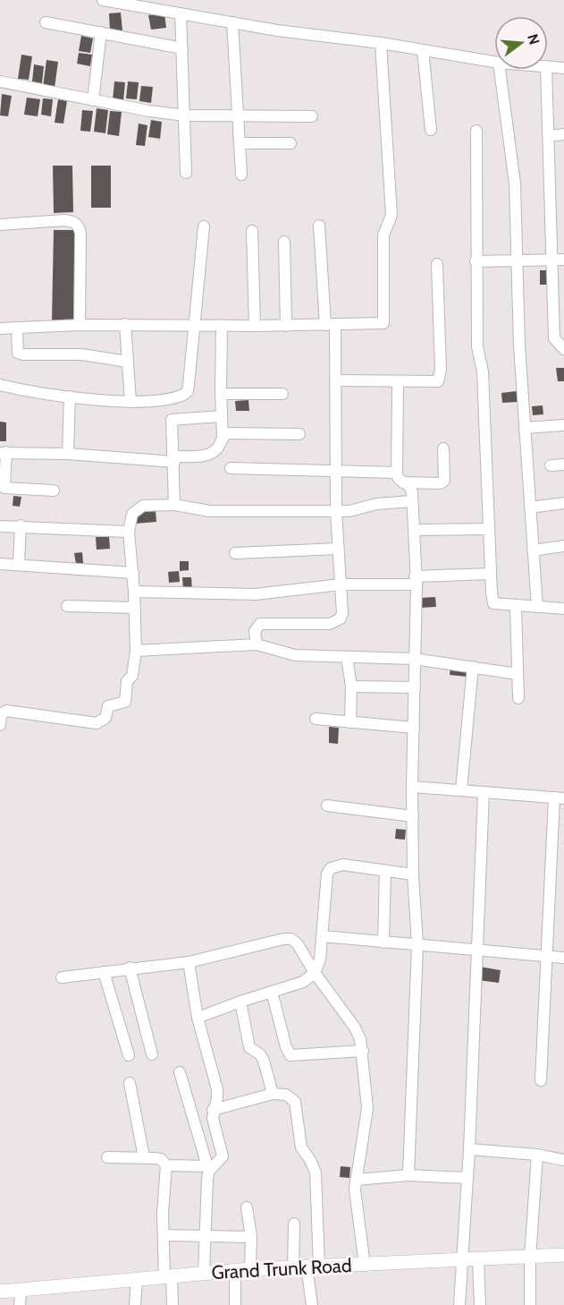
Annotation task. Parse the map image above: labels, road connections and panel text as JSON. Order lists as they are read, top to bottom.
{
  "streets": {
    "main road": ["Grand Trunk Road"]
  },
  "north": "right"
}
